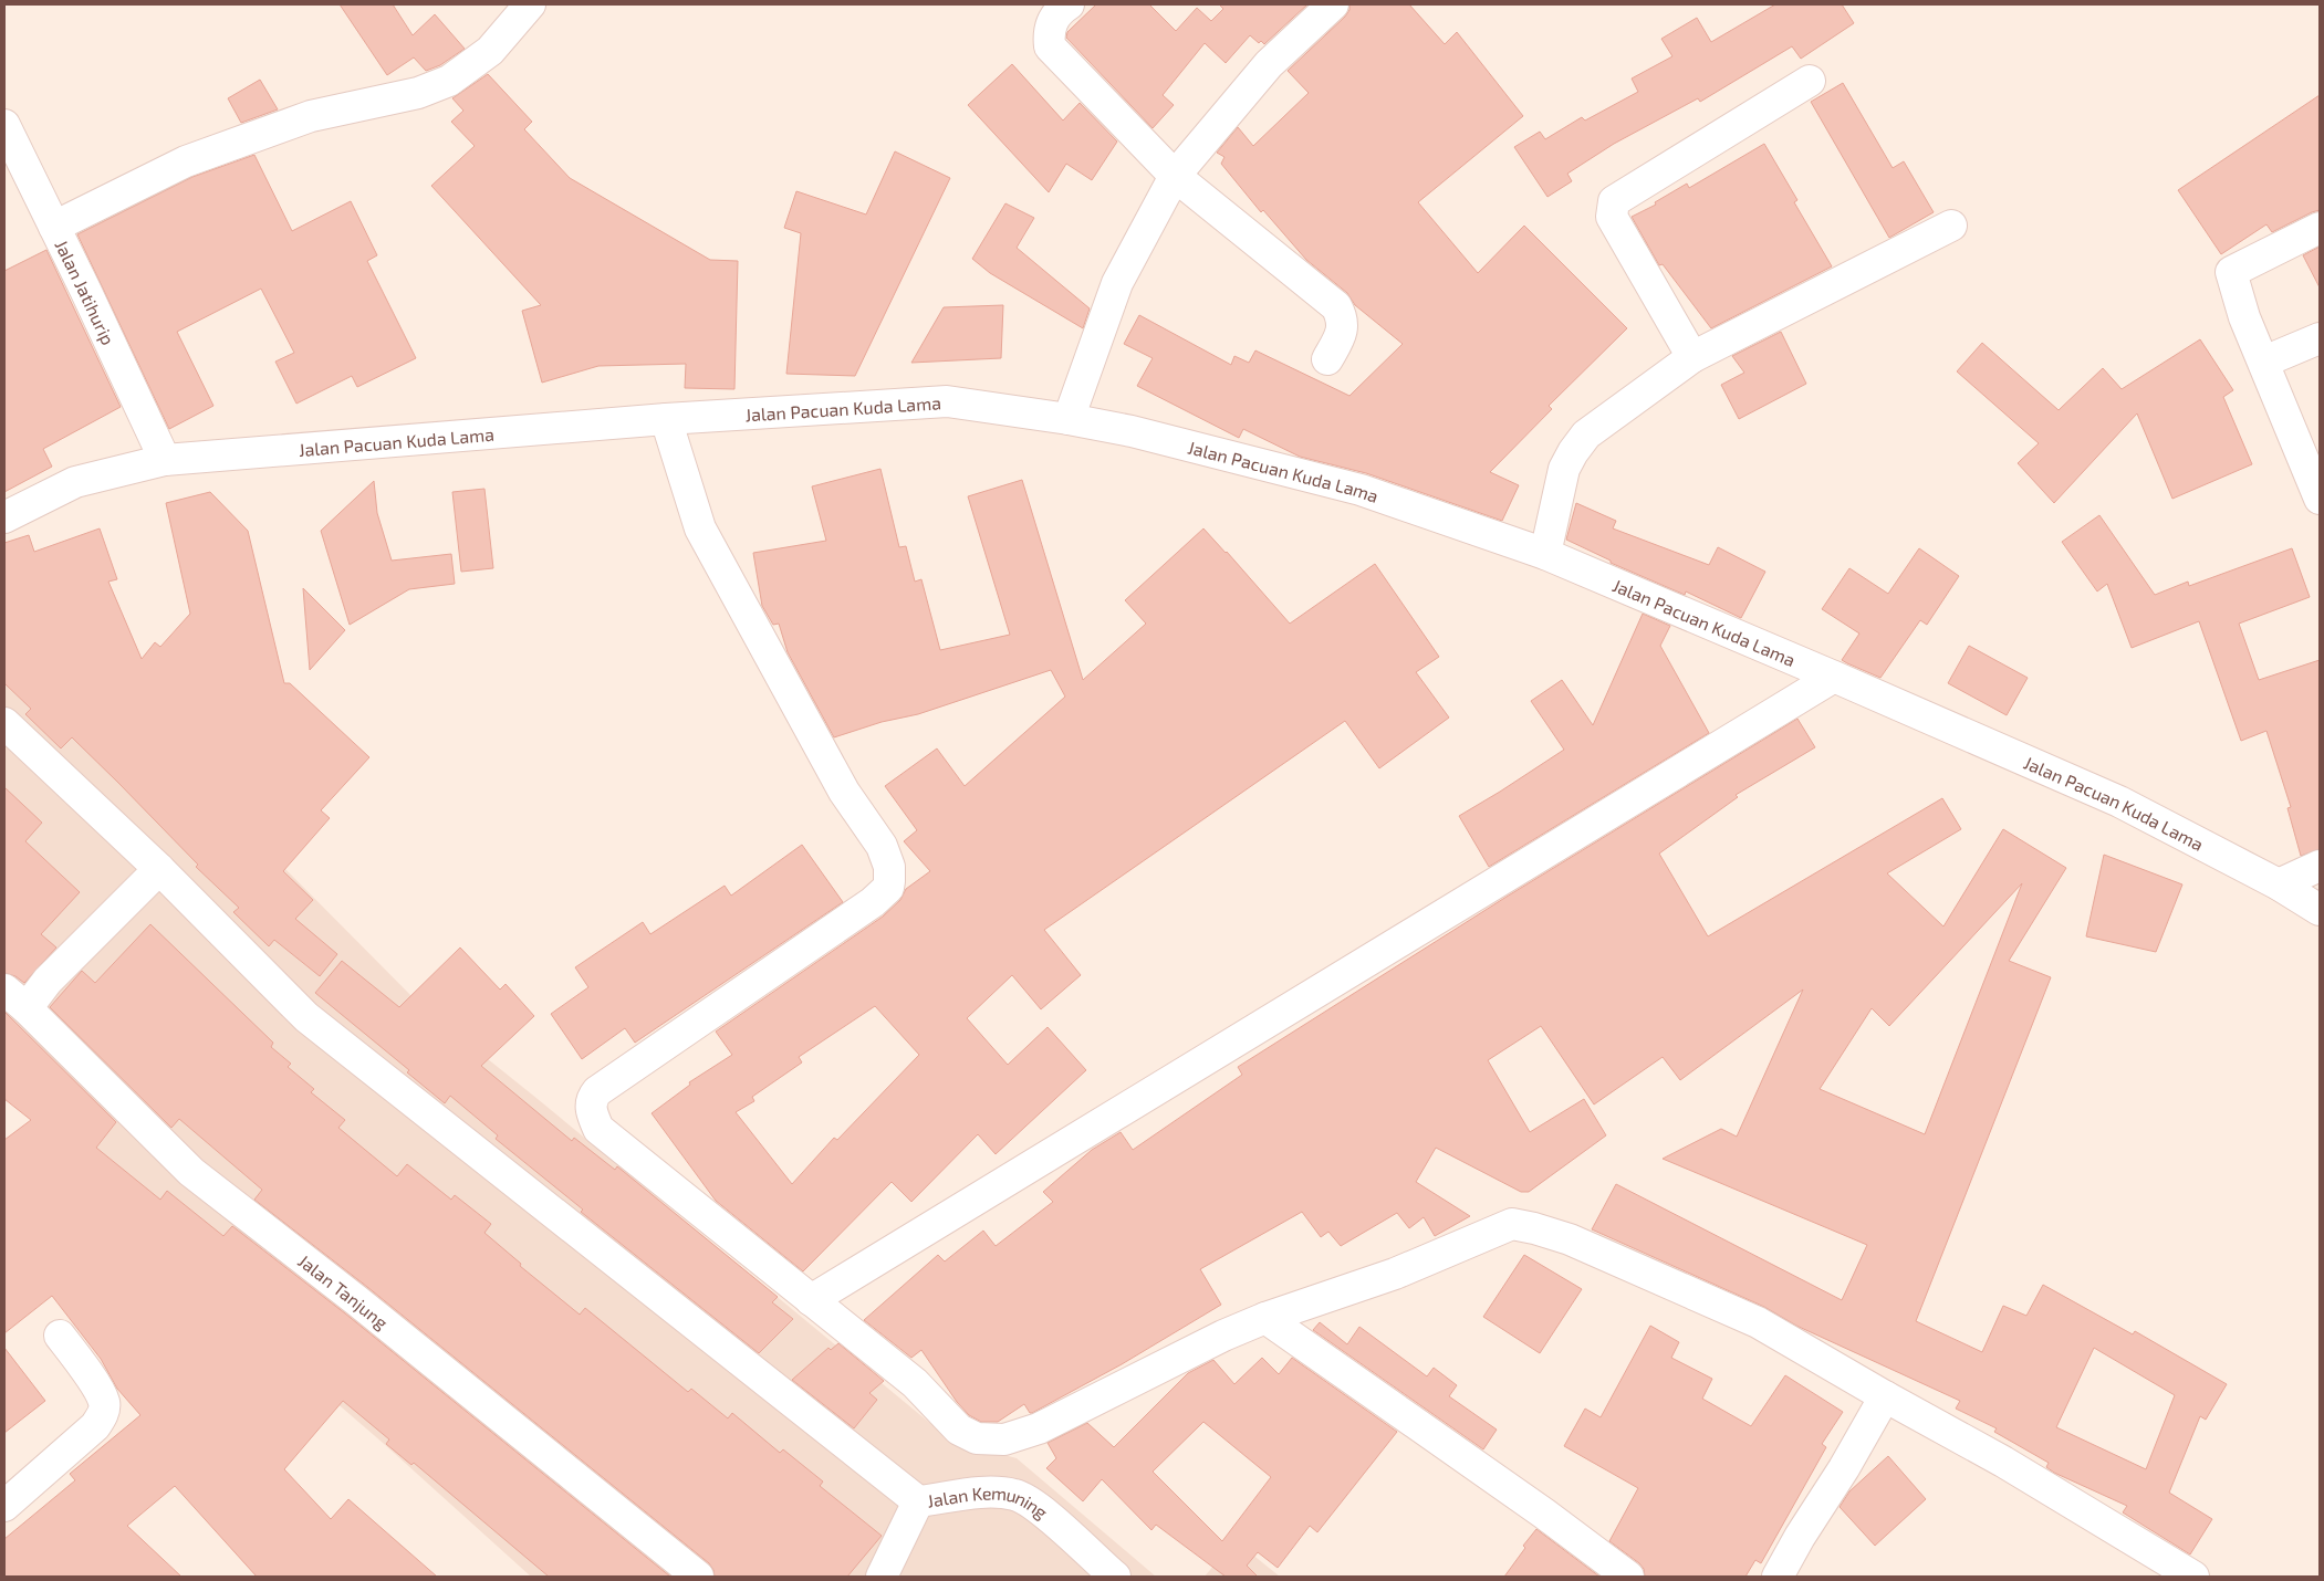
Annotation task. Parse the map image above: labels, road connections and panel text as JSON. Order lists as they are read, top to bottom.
{
  "streets": {
    "street": [
      "Jalan Jatihurip",
      "Jalan Pacuan Kuda Lama",
      "Jalan Tanjung",
      "Jalan Kemuning"
    ]
  },
  "crossings": [
    ["Jalan Jatihurip", "Jalan Pacuan Kuda Lama"]
  ]
}
